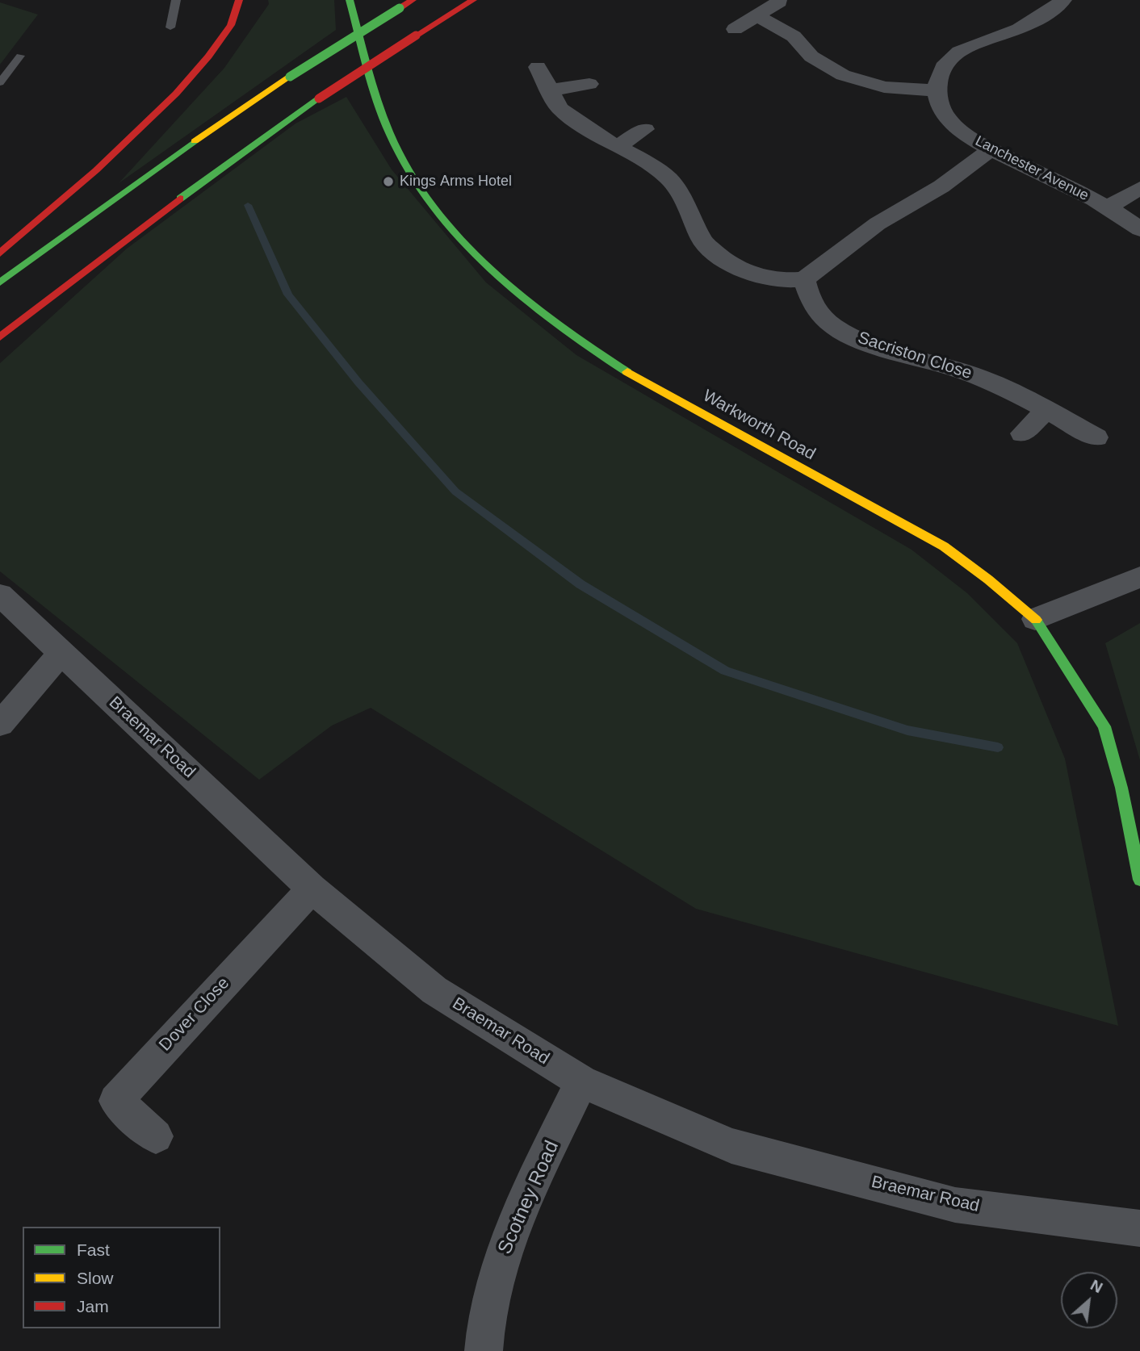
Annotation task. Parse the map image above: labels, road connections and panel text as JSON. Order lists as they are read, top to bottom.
{
  "streets": {
    "street": [
      "Lanchester Avenue",
      "Sacriston Close",
      "Warkworth Road",
      "Braemar Road",
      "Dover Close",
      "Scotney Road"
    ]
  },
  "crossings": [
    ["Braemar Road", "Dover Close"],
    ["Braemar Road", "Scotney Road"]
  ],
  "places": ["Kings Arms Hotel"],
  "legend": ["Fast", "Slow", "Jam"],
  "north": "top right"
}
